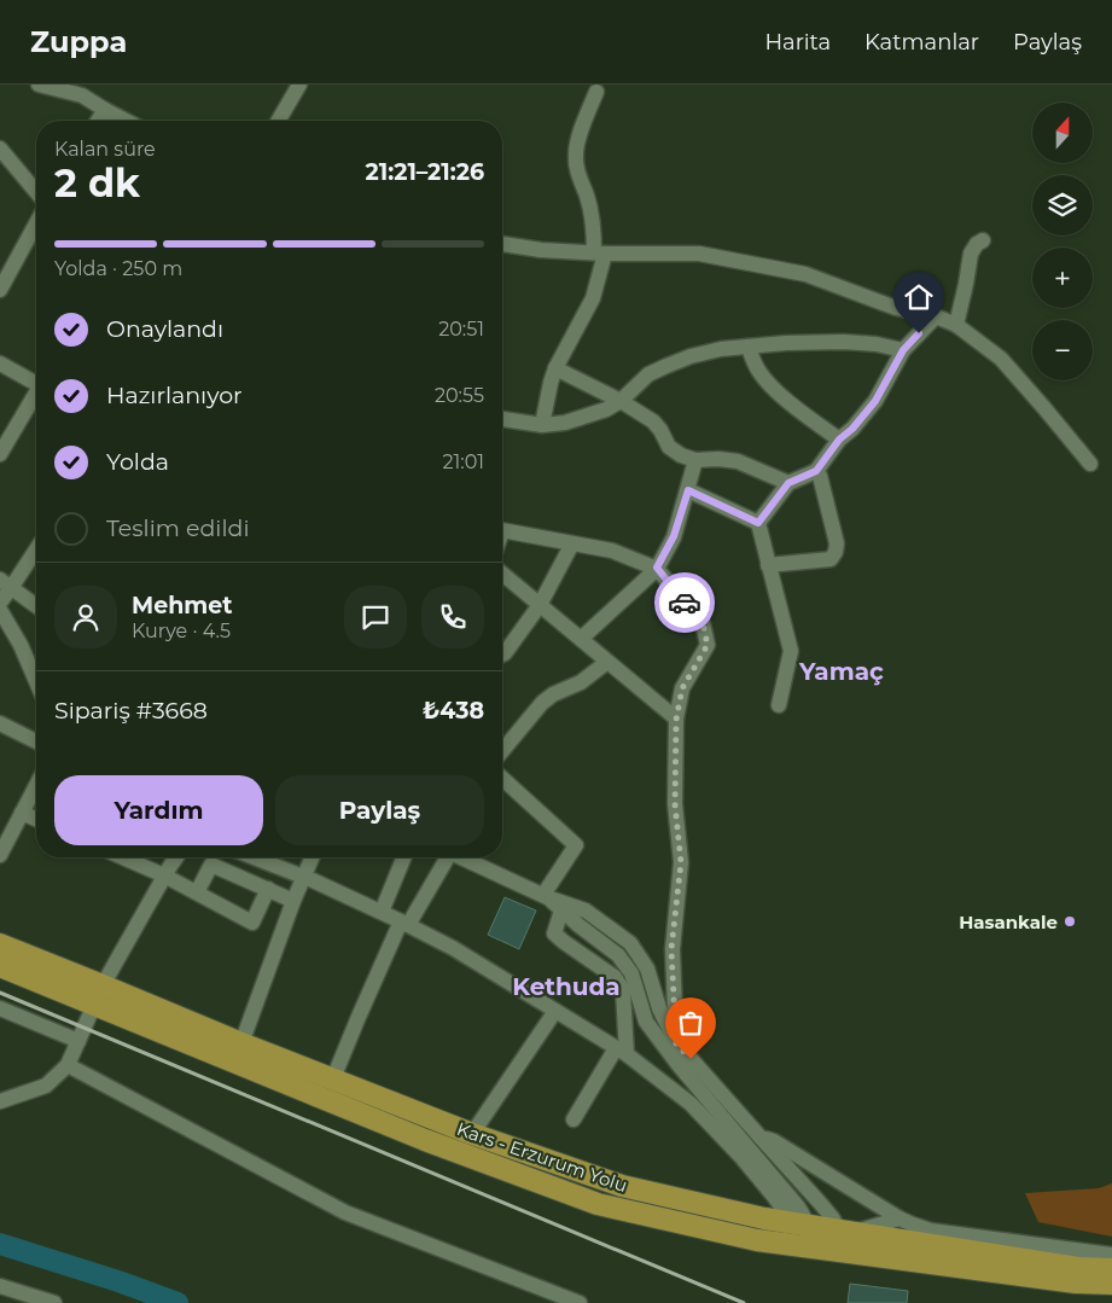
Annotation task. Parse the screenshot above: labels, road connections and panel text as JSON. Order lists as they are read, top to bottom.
{
  "streets": {
    "highway": ["Kars - Erzurum Yolu"]
  },
  "districts": ["Yamaç", "Kethuda"],
  "places": ["Hasankale"],
  "north": "top",
  "page": {
    "header": "Zuppa",
    "nav": ["Harita", "Katmanlar", "Paylaş"],
    "map_buttons": ["+", "−"],
    "heading": ["2 dk", "Kalan süre", "21:21–21:26"],
    "panel": [
      "Mehmet",
      "Kurye · 4.5",
      "Sipariş #3668",
      "₺438"
    ],
    "bar": "Yolda · 250 m",
    "list": [
      ["Onaylandı", "20:51"],
      ["Hazırlanıyor", "20:55"],
      ["Yolda", "21:01"],
      "Teslim edildi"
    ],
    "buttons": ["Yardım", "Paylaş"]
  }
}
